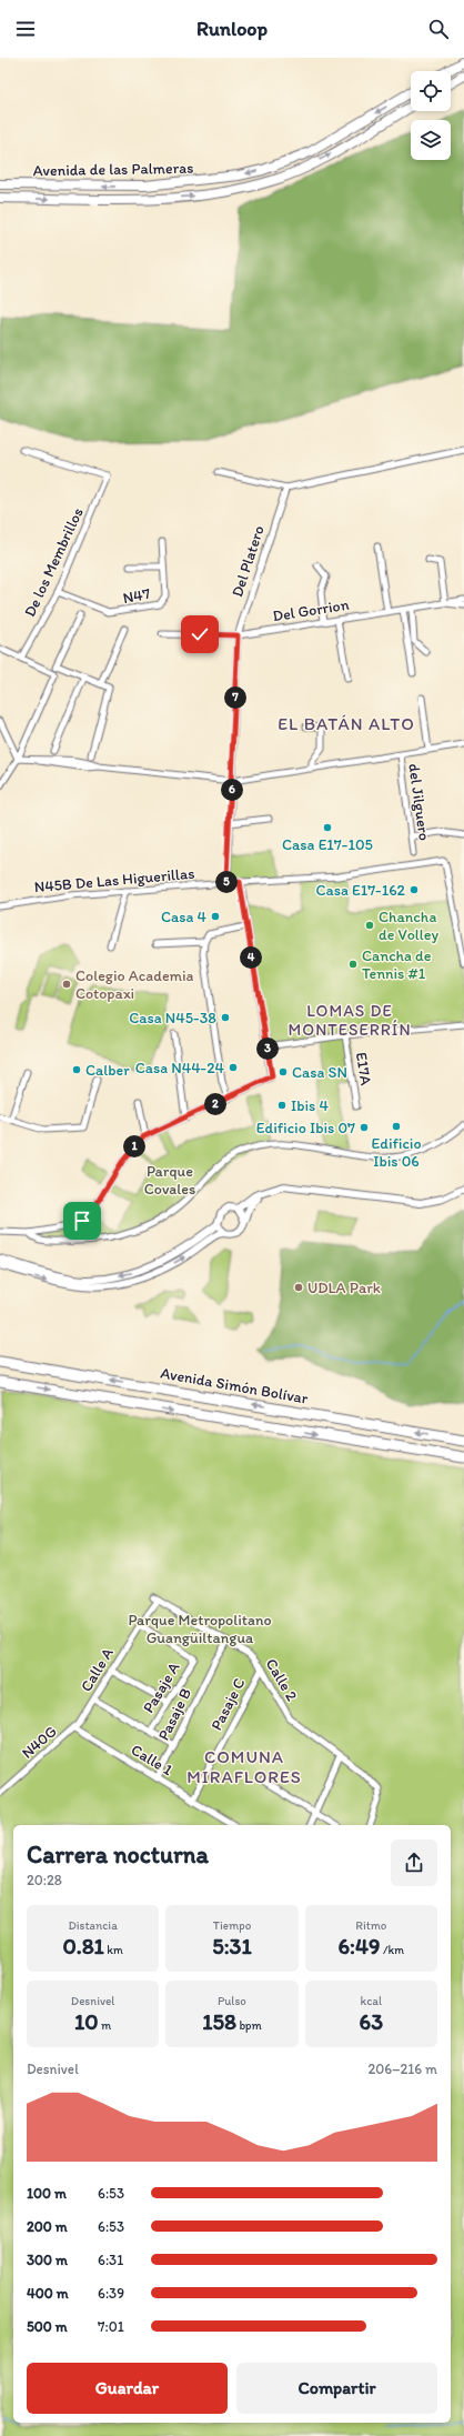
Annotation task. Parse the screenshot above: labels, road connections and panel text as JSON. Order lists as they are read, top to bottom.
{
  "streets": {
    "highway": ["Avenida Simón Bolívar"],
    "main road": ["Avenida de las Palmeras"],
    "street": [
      "Del Platero",
      "De los Membrillos",
      "N47",
      "Del Gorrion",
      "del Jilguero",
      "N45B De Las Higuerillas",
      "E17A",
      "Calle A",
      "Calle 2",
      "Pasaje A",
      "Pasaje C",
      "Pasaje B",
      "N40G",
      "Calle 1"
    ]
  },
  "crossings": [
    ["Del Platero", "Del Gorrion"],
    ["Del Platero", "N45B De Las Higuerillas"],
    ["De los Membrillos", "N47"],
    ["Calle A", "Calle 2"],
    ["Calle A", "Pasaje A"],
    ["Calle A", "N40G"],
    ["Calle A", "Calle 1"],
    ["Calle 2", "Pasaje C"],
    ["Calle 2", "Pasaje B"],
    ["Pasaje C", "Calle 1"],
    ["Pasaje B", "Calle 1"],
    ["N40G", "Calle 1"]
  ],
  "districts": ["EL BATÁN ALTO", "LOMAS DE MONTESERRÍN", "COMUNA MIRAFLORES"],
  "parks": ["Parque Covales", "Parque Metropolitano Guangüiltangua"],
  "places": [
    "Casa E17-105",
    "Casa E17-162",
    "Casa 4",
    "Chancha de Volley",
    "Cancha de Tennis #1",
    "Colegio Academia Cotopaxi",
    "Casa N45-38",
    "Casa N44-24",
    "Calber",
    "Casa SN",
    "Ibis 4",
    "Edificio Ibis 06",
    "Edificio Ibis 07",
    "UDLA Park"
  ],
  "page": {
    "header": "Runloop",
    "pins": [
      "7",
      "6",
      "5",
      "4",
      "3",
      "2",
      "1"
    ],
    "heading": ["Carrera nocturna", "20:28"],
    "stats": [
      ["Distancia", "0.81 km"],
      ["Tiempo", "5:31"],
      ["Ritmo", "6:49 /km"],
      ["Desnivel", "10 m"],
      ["Pulso", "158 bpm"],
      ["kcal", "63"]
    ],
    "chart": ["Desnivel", "206–216 m"],
    "list": [
      {
        "name": "100 m",
        "note": "6:53"
      },
      {
        "name": "200 m",
        "note": "6:53"
      },
      {
        "name": "300 m",
        "note": "6:31"
      },
      {
        "name": "400 m",
        "note": "6:39"
      },
      {
        "name": "500 m",
        "note": "7:01"
      }
    ],
    "buttons": ["Guardar", "Compartir"]
  }
}
